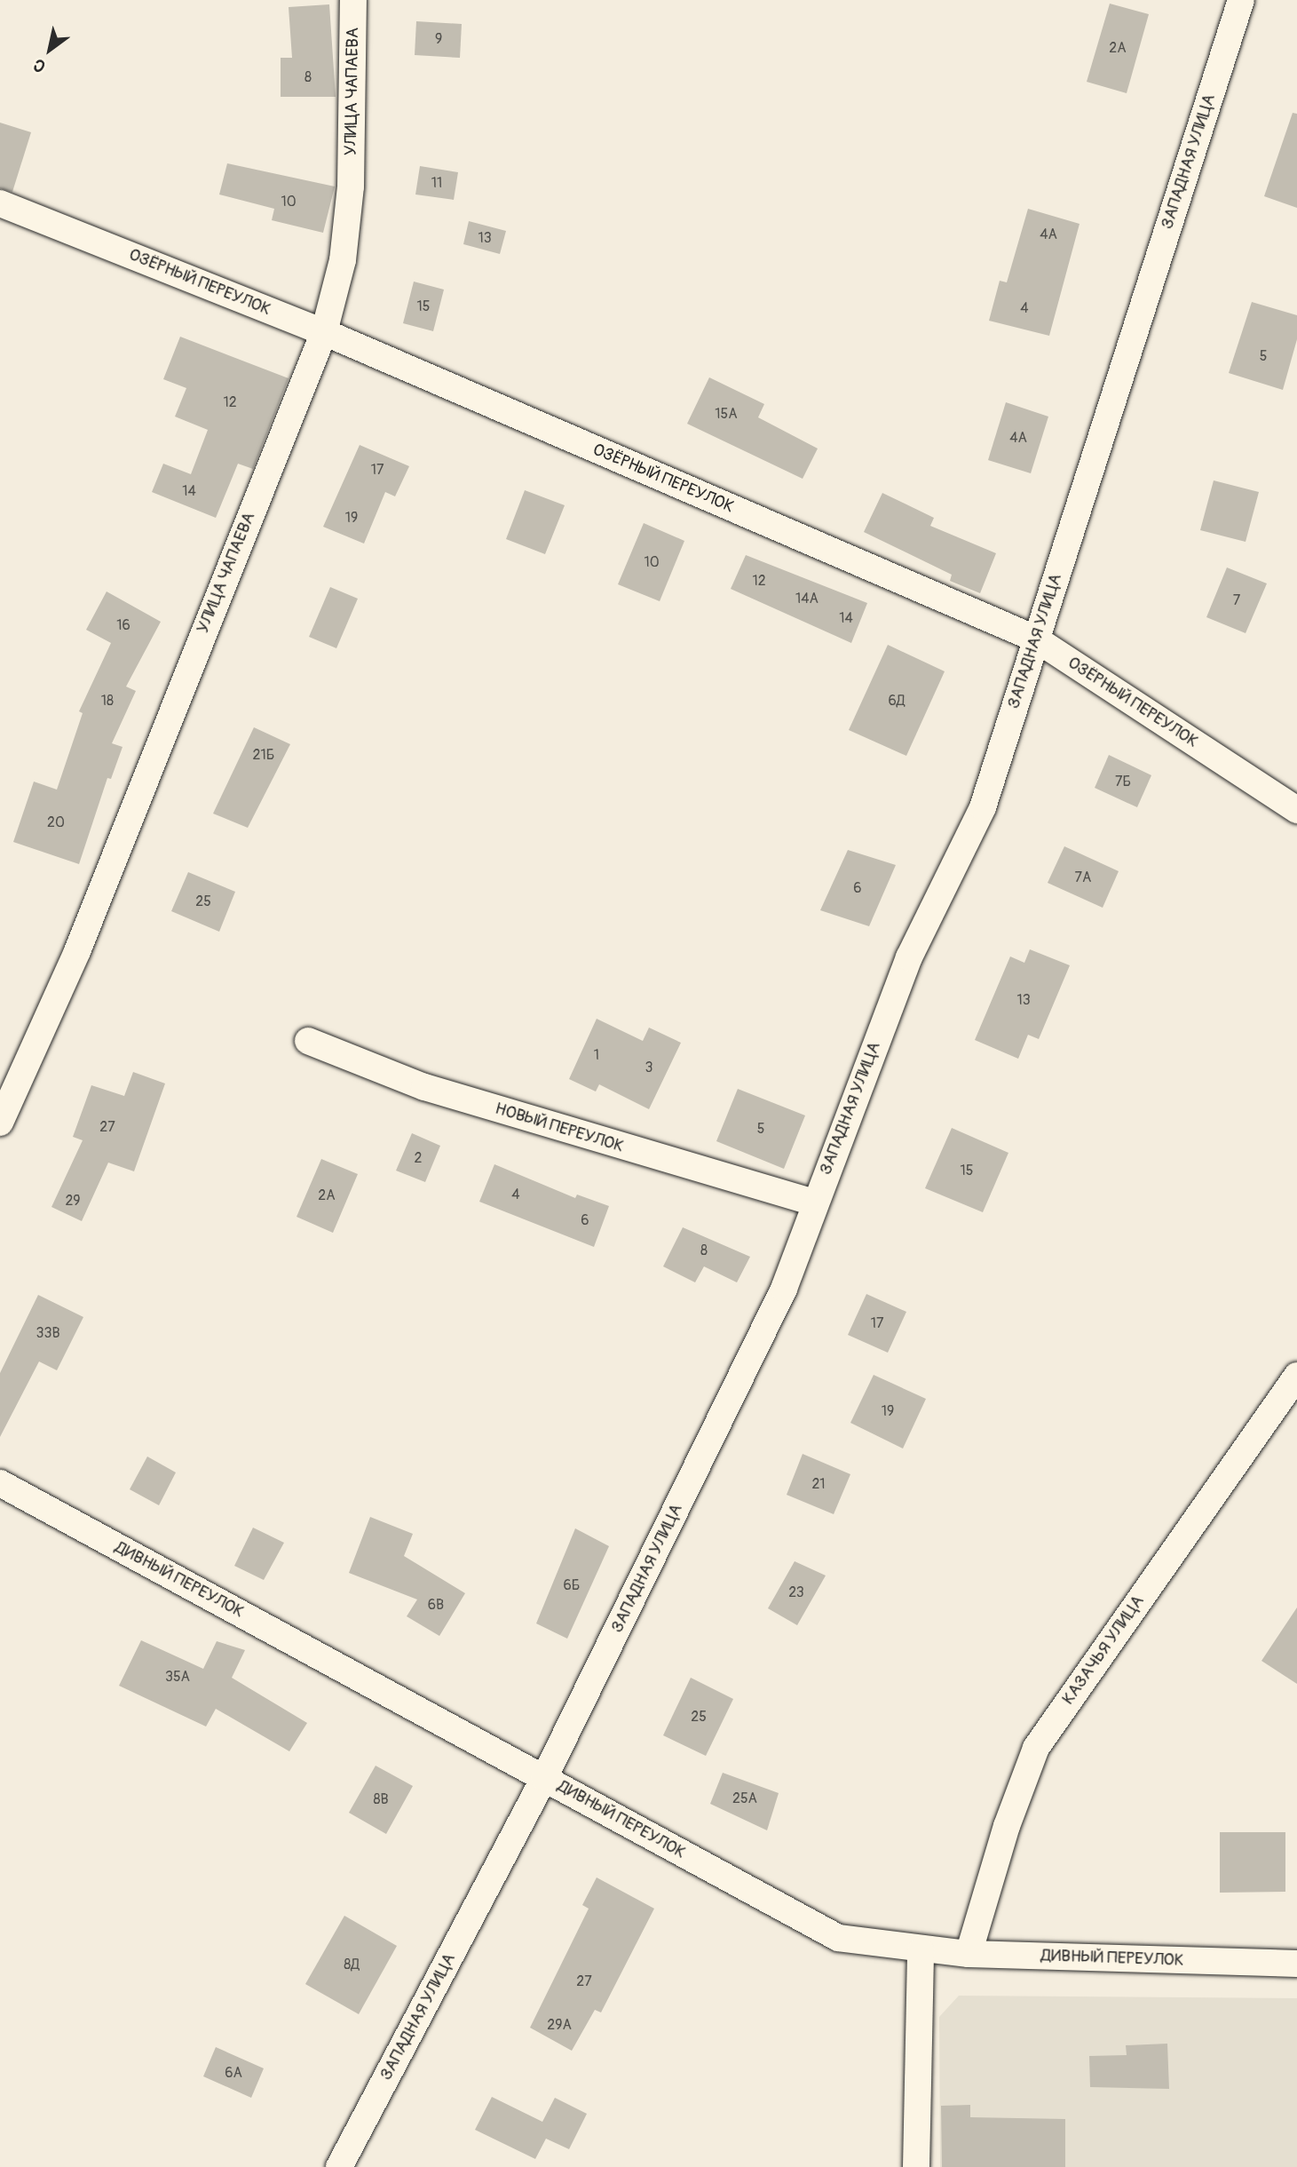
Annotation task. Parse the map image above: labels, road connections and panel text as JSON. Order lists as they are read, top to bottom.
{
  "streets": {
    "street": [
      "УЛИЦА ЧАПАЕВА",
      "ЗАПАДНАЯ УЛИЦА",
      "ОЗЁРНЫЙ ПЕРЕУЛОК",
      "НОВЫЙ ПЕРЕУЛОК",
      "ДИВНЫЙ ПЕРЕУЛОК",
      "КАЗАЧЬЯ УЛИЦА"
    ]
  },
  "crossings": [
    ["УЛИЦА ЧАПАЕВА", "ОЗЁРНЫЙ ПЕРЕУЛОК"],
    ["ЗАПАДНАЯ УЛИЦА", "ОЗЁРНЫЙ ПЕРЕУЛОК"],
    ["ЗАПАДНАЯ УЛИЦА", "НОВЫЙ ПЕРЕУЛОК"],
    ["ЗАПАДНАЯ УЛИЦА", "ДИВНЫЙ ПЕРЕУЛОК"],
    ["ДИВНЫЙ ПЕРЕУЛОК", "КАЗАЧЬЯ УЛИЦА"]
  ],
  "house_numbers": [
    "9",
    "2А",
    "8",
    "11",
    "10",
    "4А",
    "13",
    "15",
    "4",
    "5",
    "12",
    "15А",
    "4А",
    "17",
    "14",
    "19",
    "10",
    "12",
    "14А",
    "7",
    "14",
    "16",
    "18",
    "6Д",
    "21Б",
    "7Б",
    "20",
    "7А",
    "6",
    "25",
    "13",
    "1",
    "3",
    "27",
    "5",
    "2",
    "15",
    "4",
    "2А",
    "29",
    "6",
    "8",
    "17",
    "33В",
    "19",
    "21",
    "6Б",
    "23",
    "6В",
    "35А",
    "25",
    "25А",
    "8В",
    "8Д",
    "27",
    "29А",
    "6А"
  ],
  "north": "bottom left"
}
